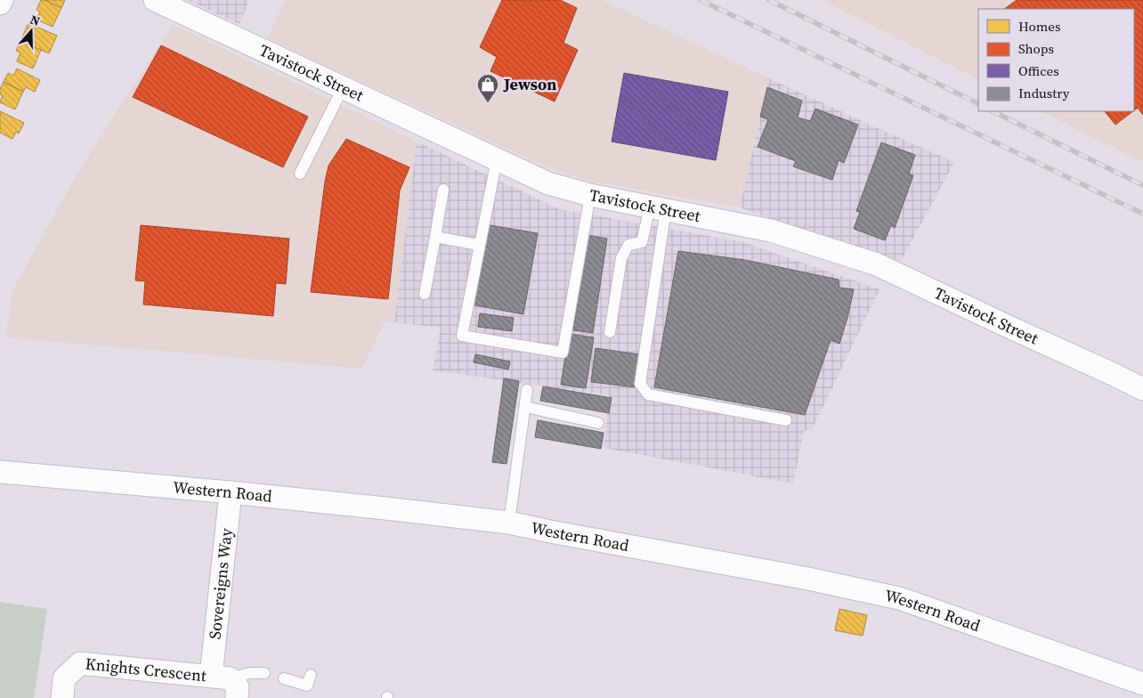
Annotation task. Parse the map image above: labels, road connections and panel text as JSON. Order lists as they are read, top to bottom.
{
  "streets": {
    "street": [
      "Tavistock Street",
      "Western Road",
      "Sovereigns Way",
      "Knights Crescent"
    ]
  },
  "crossings": [
    ["Western Road", "Sovereigns Way"],
    ["Sovereigns Way", "Knights Crescent"]
  ],
  "places": {
    "shop": ["Jewson"]
  },
  "legend": [
    "Homes",
    "Shops",
    "Offices",
    "Industry"
  ],
  "north": "top"
}
